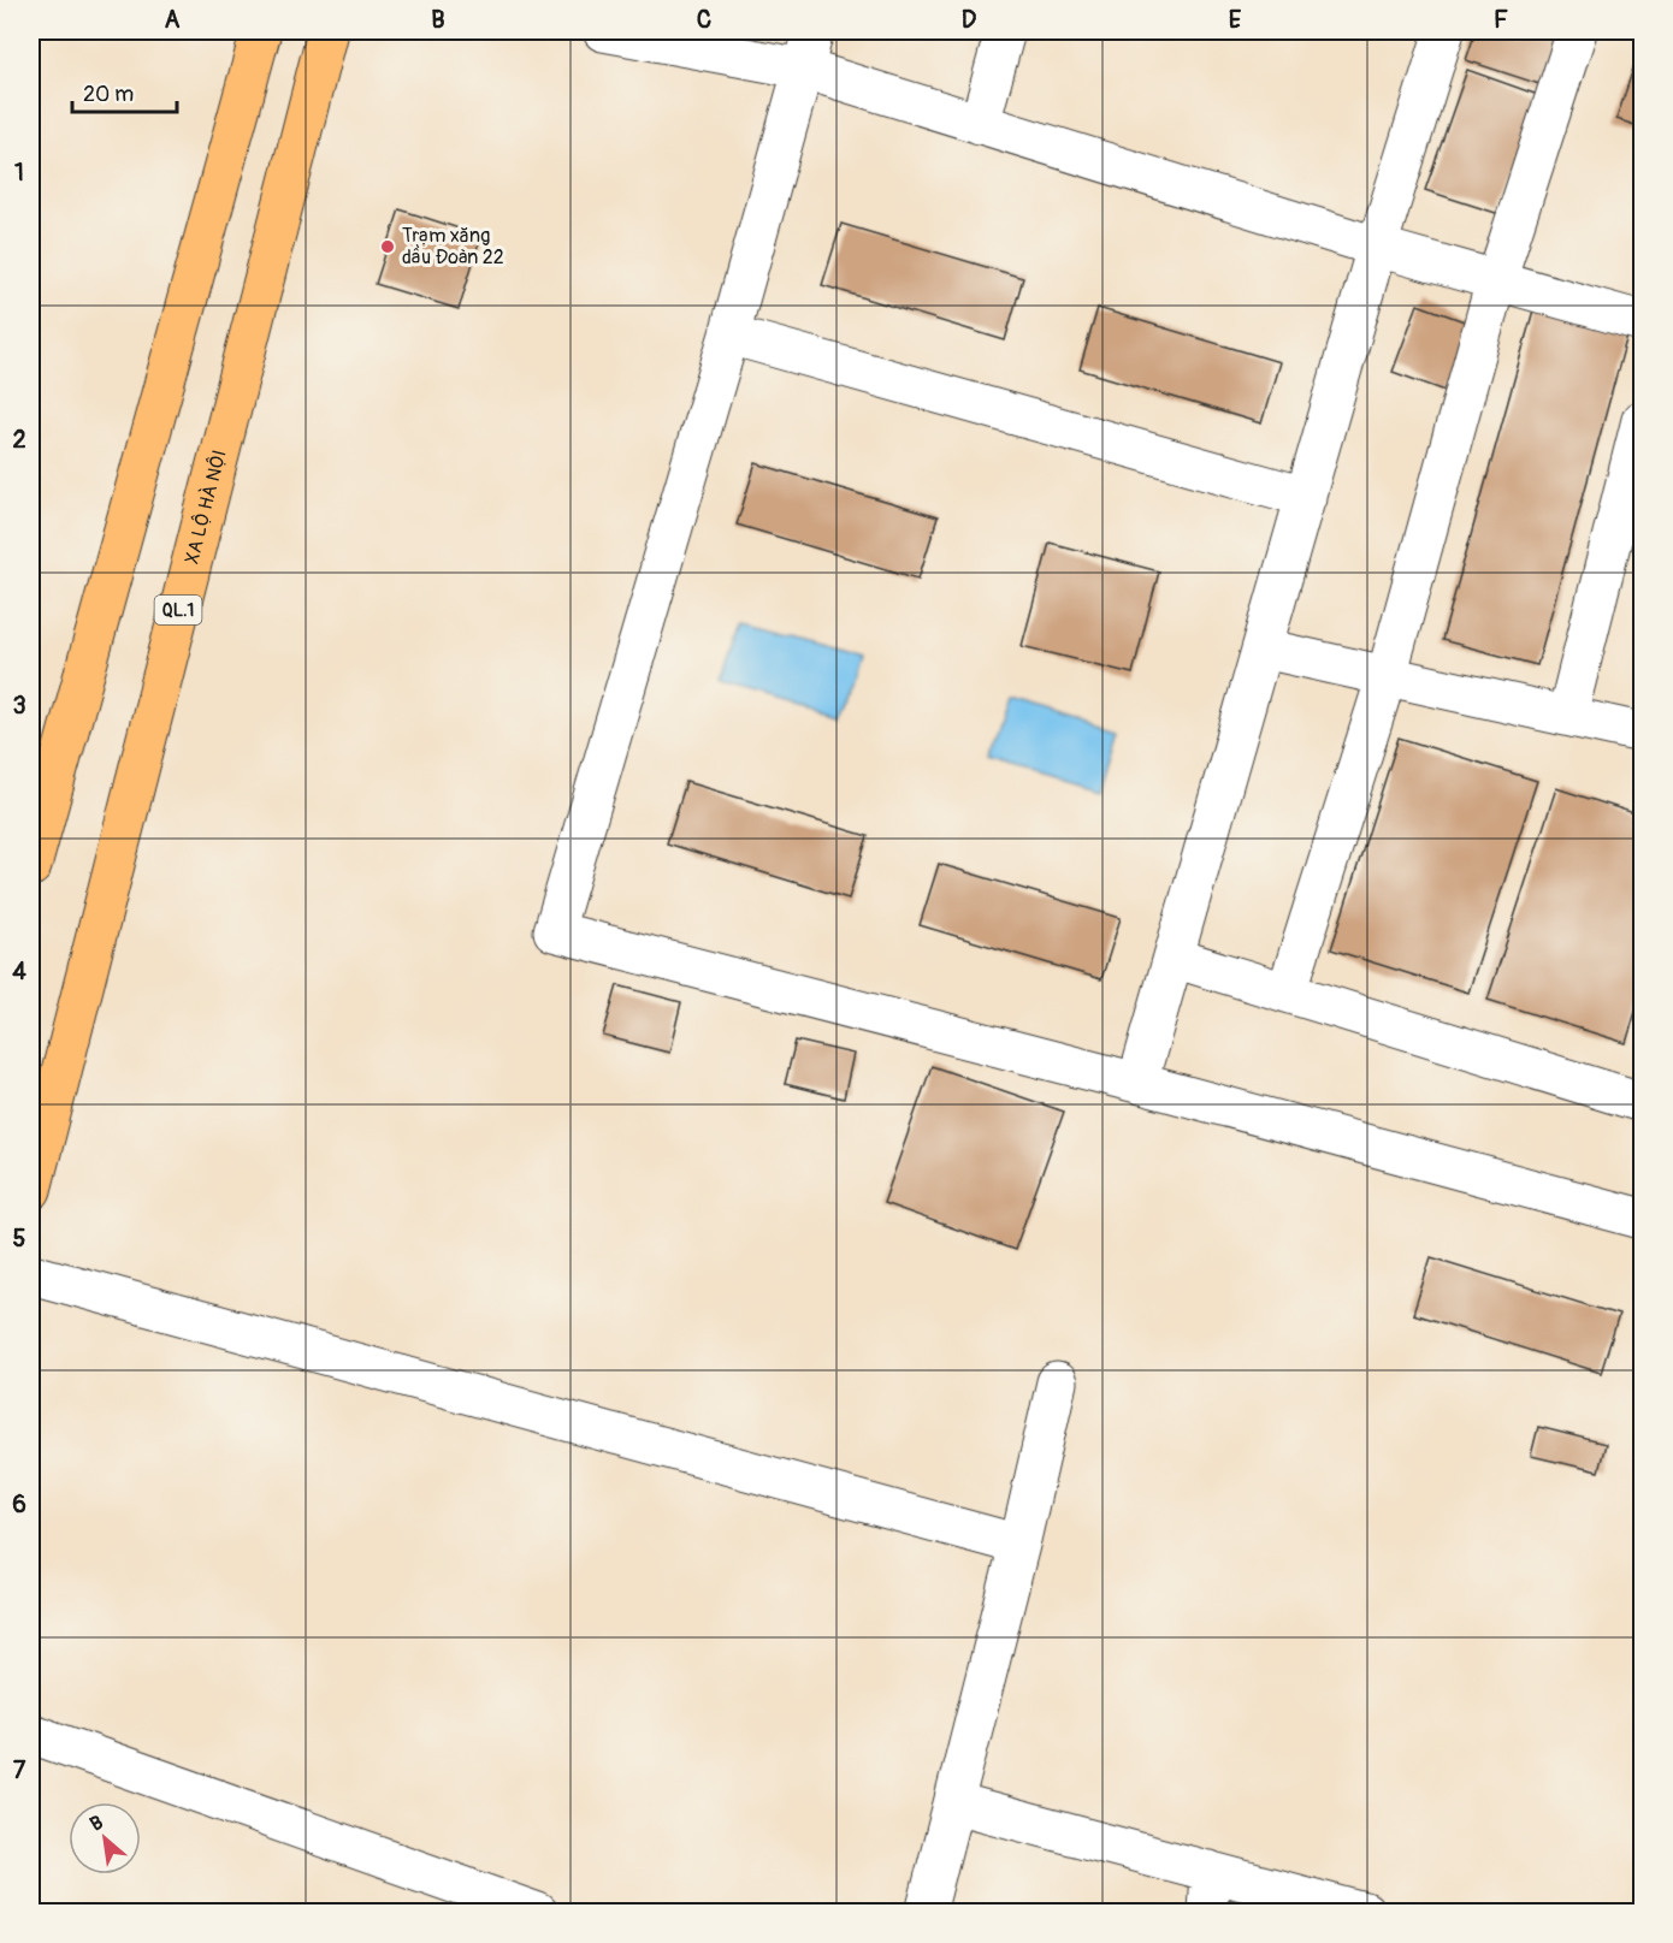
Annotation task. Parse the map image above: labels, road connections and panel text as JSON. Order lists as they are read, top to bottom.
{
  "streets": {
    "highway": ["XA LỘ HÀ NỘI", "QL.1"]
  },
  "places": ["Trạm xăng dầu Đoàn 22"],
  "scale_bar": "20 m",
  "north": "top left",
  "grid": {
    "columns": [
      "A",
      "B",
      "C",
      "D",
      "E",
      "F"
    ],
    "rows": [
      "1",
      "2",
      "3",
      "4",
      "5",
      "6",
      "7"
    ]
  }
}
